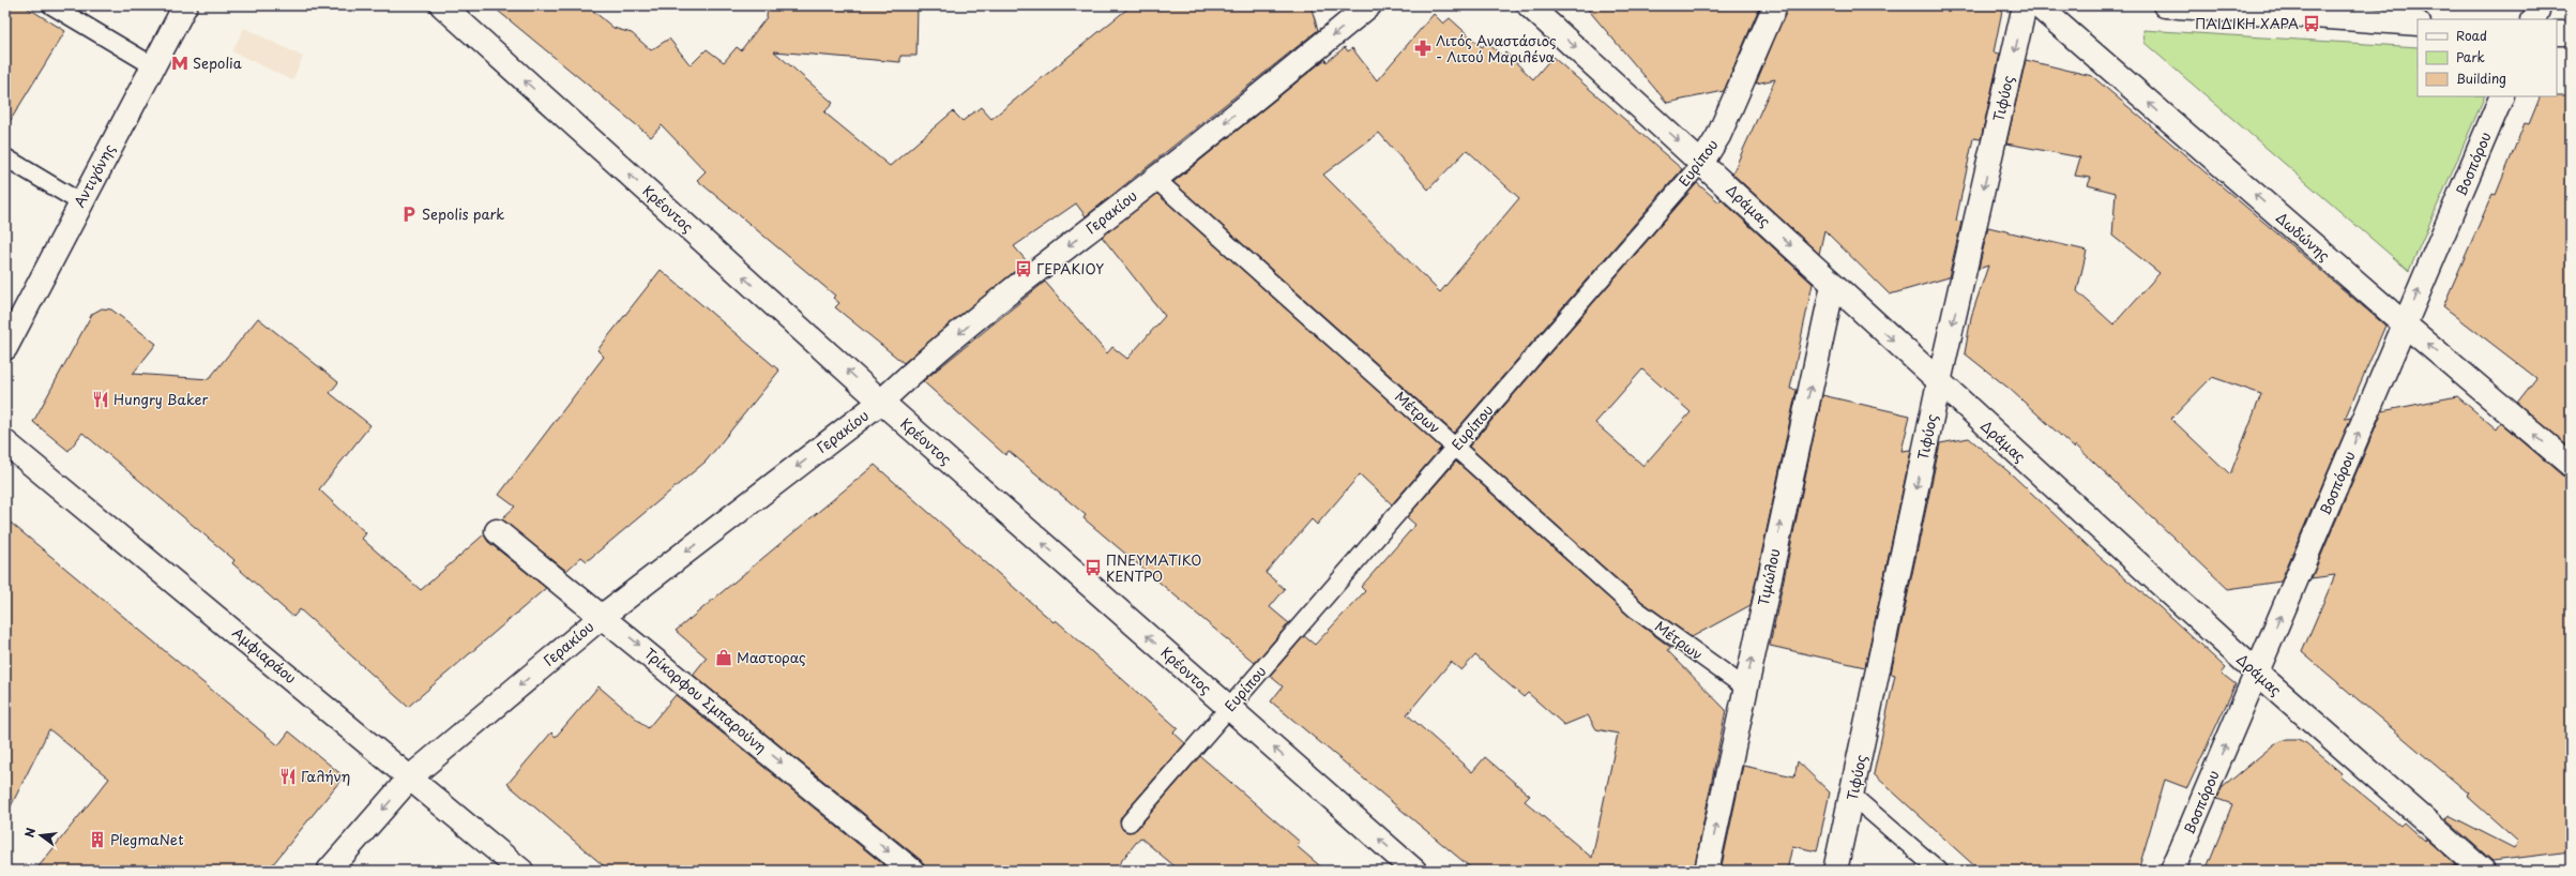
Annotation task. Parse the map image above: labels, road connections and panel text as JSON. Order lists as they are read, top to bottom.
{
  "streets": {
    "street": [
      "Τιφύος",
      "Ευρίπου",
      "Βοσπόρου",
      "Αντιγόνης",
      "Δράμας",
      "Κρέοντος",
      "Γερακίου",
      "Δωδώνης",
      "Τιμώλου",
      "Αμφιαράου",
      "Τρίκορφου Σμπαρούνη"
    ],
    "lane": ["Μέτρων"]
  },
  "crossings": [
    ["Τιφύος", "Δράμας"],
    ["Ευρίπου", "Δράμας"],
    ["Ευρίπου", "Κρέοντος"],
    ["Ευρίπου", "Μέτρων"],
    ["Βοσπόρου", "Δράμας"],
    ["Βοσπόρου", "Δωδώνης"],
    ["Δράμας", "Τιμώλου"],
    ["Κρέοντος", "Γερακίου"],
    ["Γερακίου", "Μέτρων"],
    ["Γερακίου", "Αμφιαράου"],
    ["Γερακίου", "Τρίκορφου Σμπαρούνη"],
    ["Μέτρων", "Τιμώλου"]
  ],
  "one_way": [
    "Τιφύος",
    "Βοσπόρου",
    "Δράμας",
    "Κρέοντος",
    "Γερακίου",
    "Δωδώνης",
    "Τιμώλου",
    "Τρίκορφου Σμπαρούνη"
  ],
  "places": {
    "bus stop": ["ΠΑΙΔΙΚΗ ΧΑΡΑ", "ΓΕΡΑΚΙΟΥ", "ΠΝΕΥΜΑΤΙΚΟ ΚΕΝΤΡΟ"],
    "pharmacy": ["Λιτός Αναστάσιος - Λιτού Μαριλένα"],
    "metro station": ["Sepolia"],
    "parking": ["Sepolis park"],
    "restaurant": ["Hungry Baker", "Γαλήνη"],
    "shop": ["Μαστορας"],
    "building": ["PlegmaNet"]
  },
  "legend": ["Road", "Park", "Building"],
  "north": "left"
}
